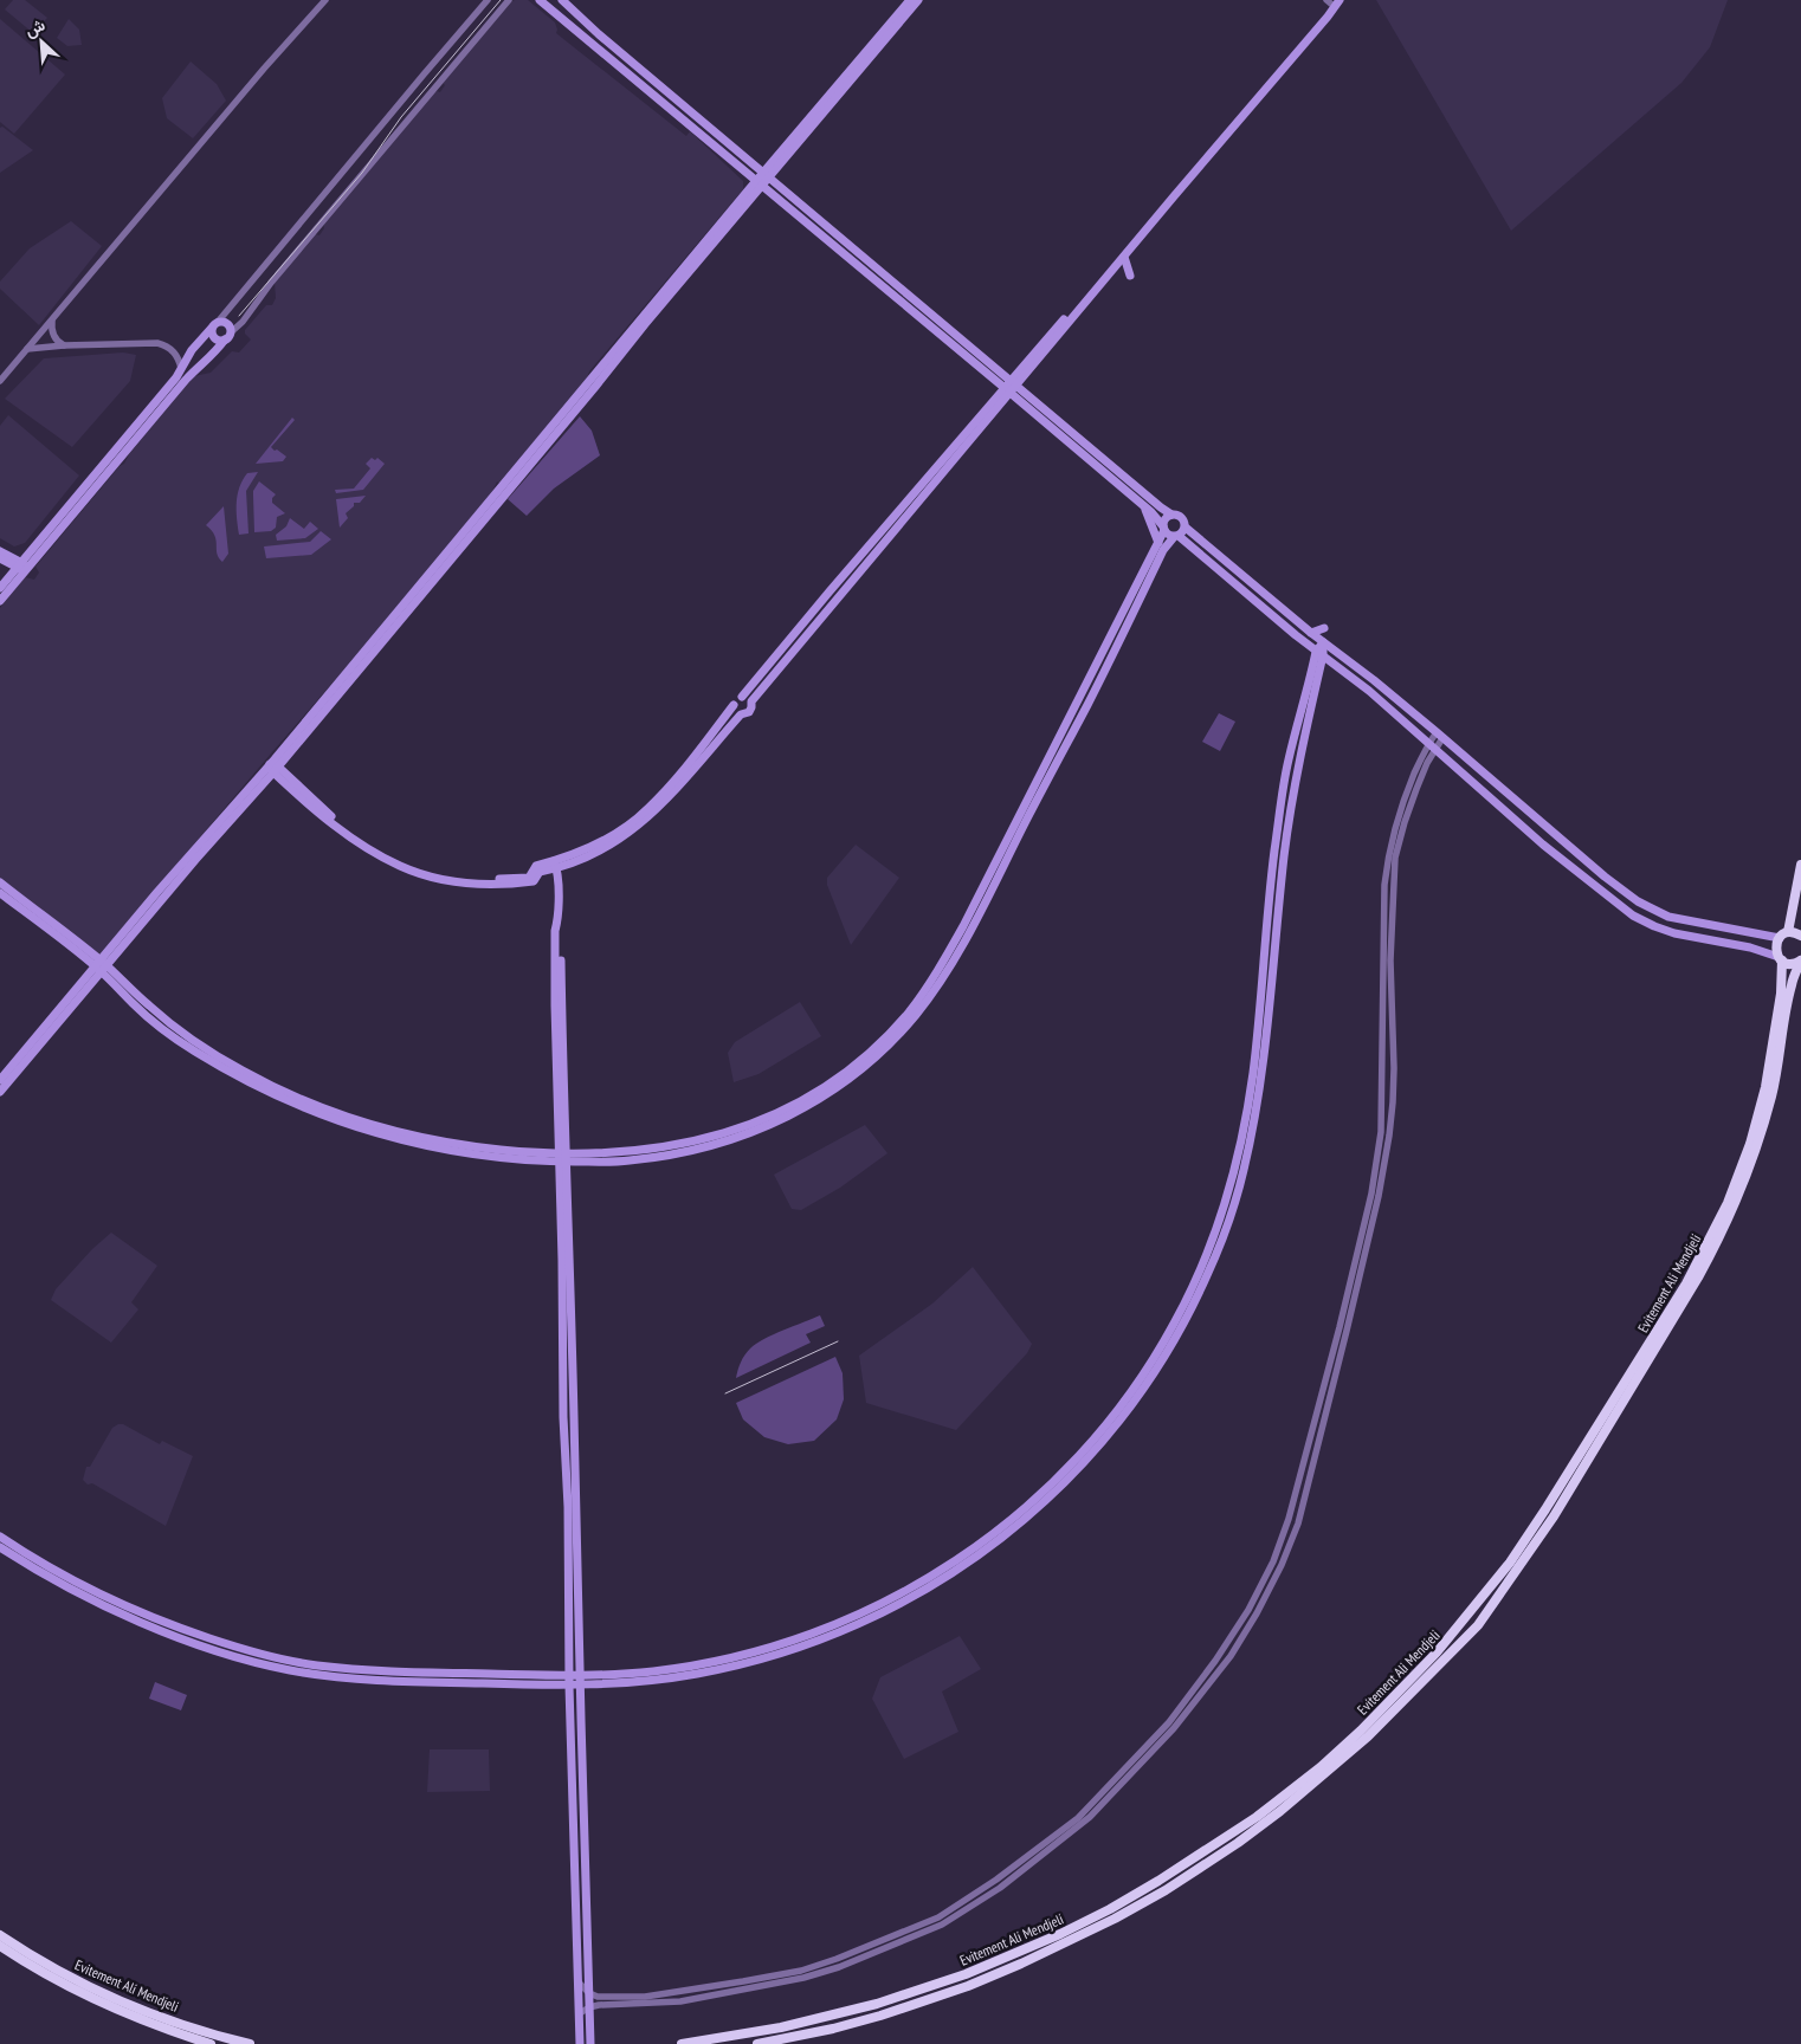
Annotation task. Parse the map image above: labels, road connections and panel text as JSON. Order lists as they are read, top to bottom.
{
  "streets": {
    "highway": ["Evitement Ali Mendjeli"]
  },
  "north": "top left"
}
